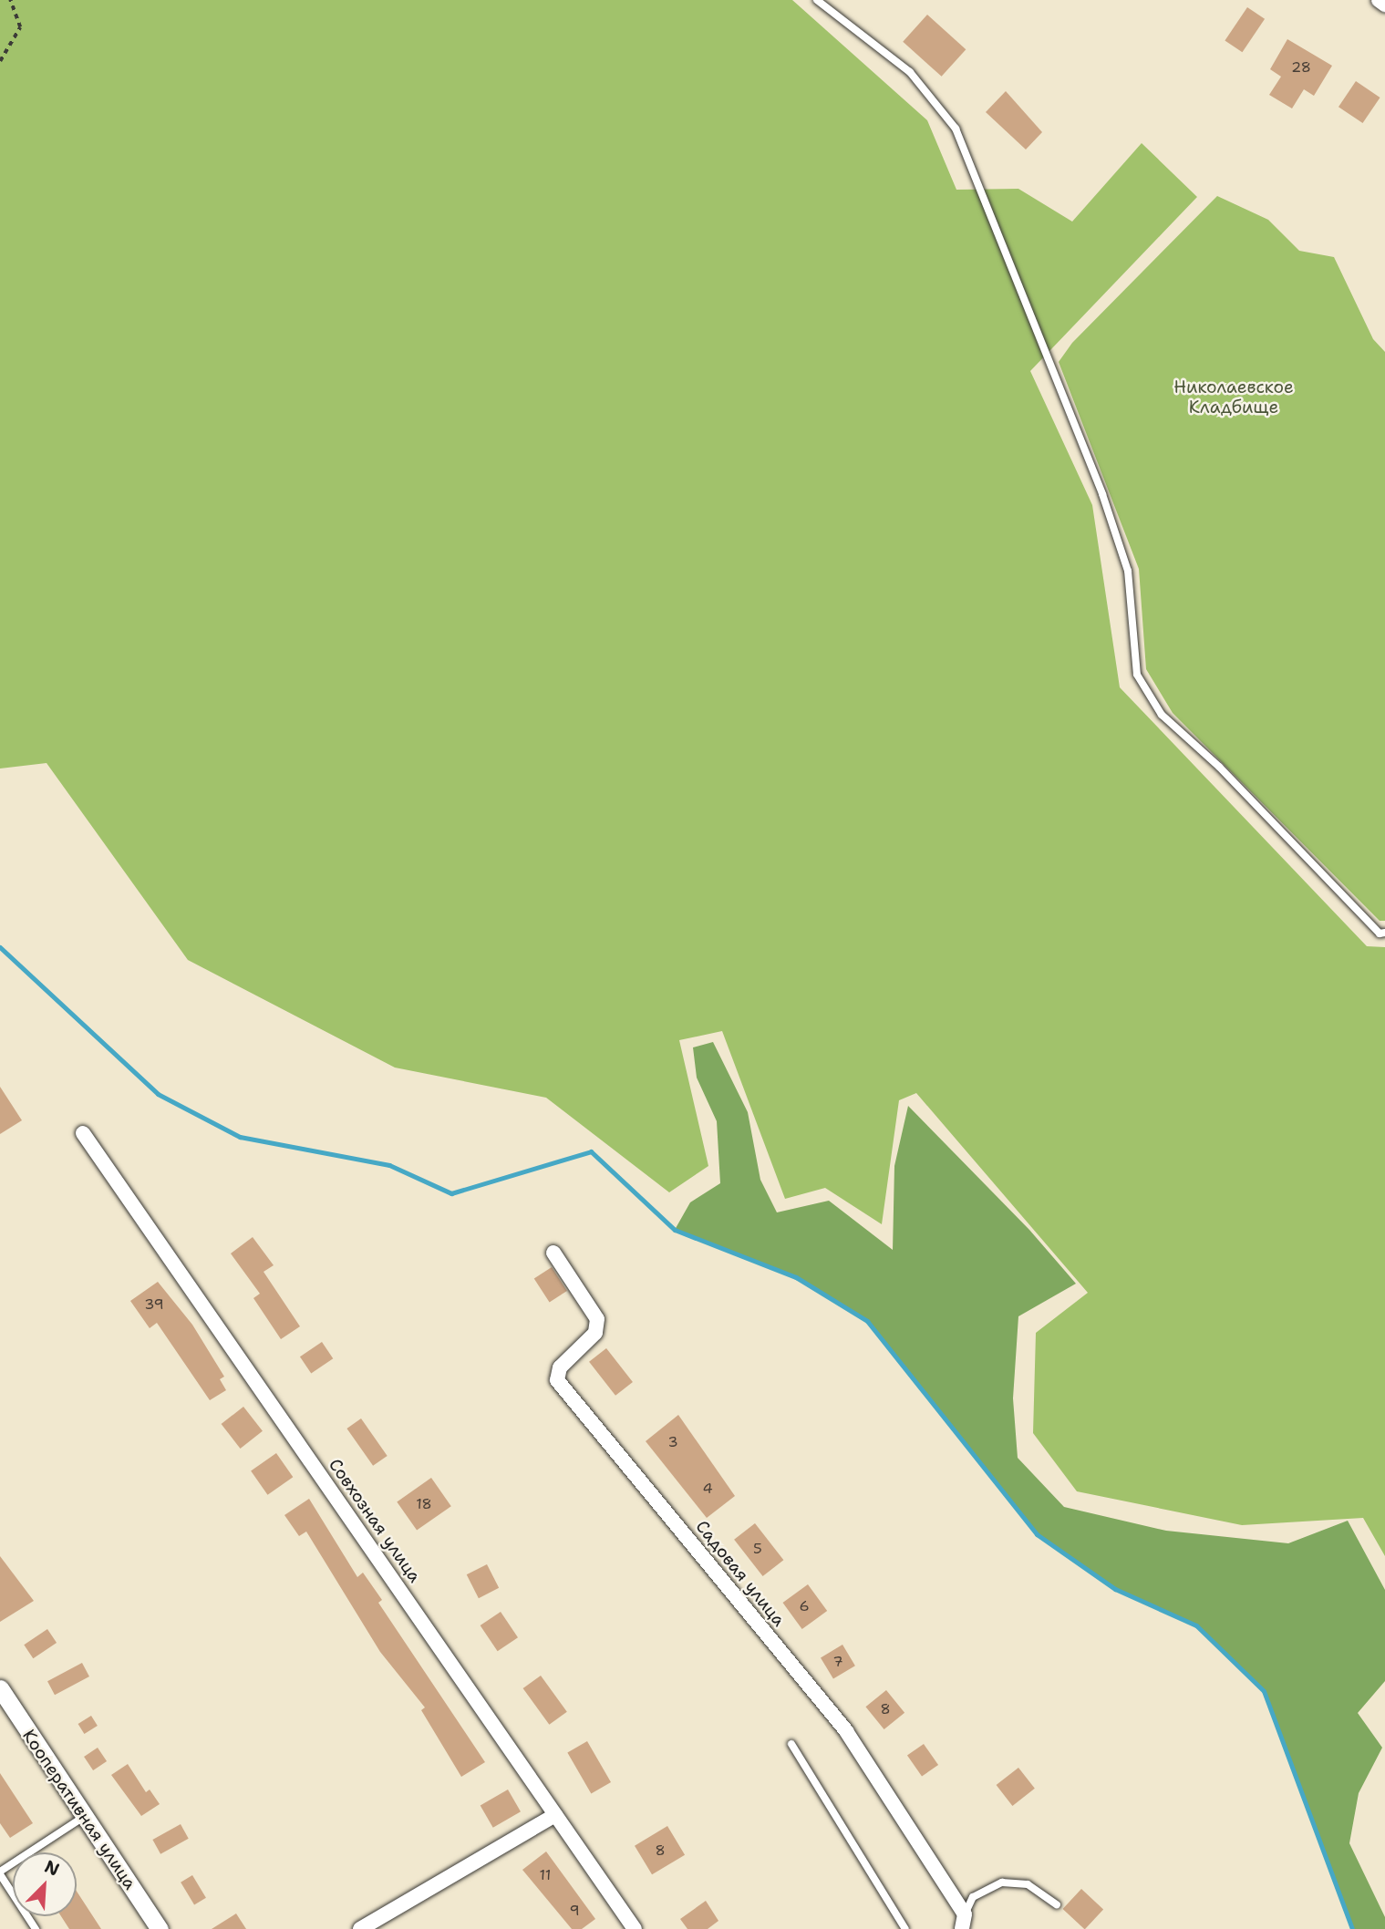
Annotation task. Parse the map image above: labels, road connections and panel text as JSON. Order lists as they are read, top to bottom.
{
  "streets": {
    "street": ["Совхозная улица", "Садовая улица", "Кооперативная улица"]
  },
  "parks": ["Николаевское Кладбище"],
  "house_numbers": [
    "28",
    "39",
    "3",
    "4",
    "18",
    "5",
    "6",
    "7",
    "8",
    "8",
    "11",
    "9"
  ],
  "north": "top right"
}
